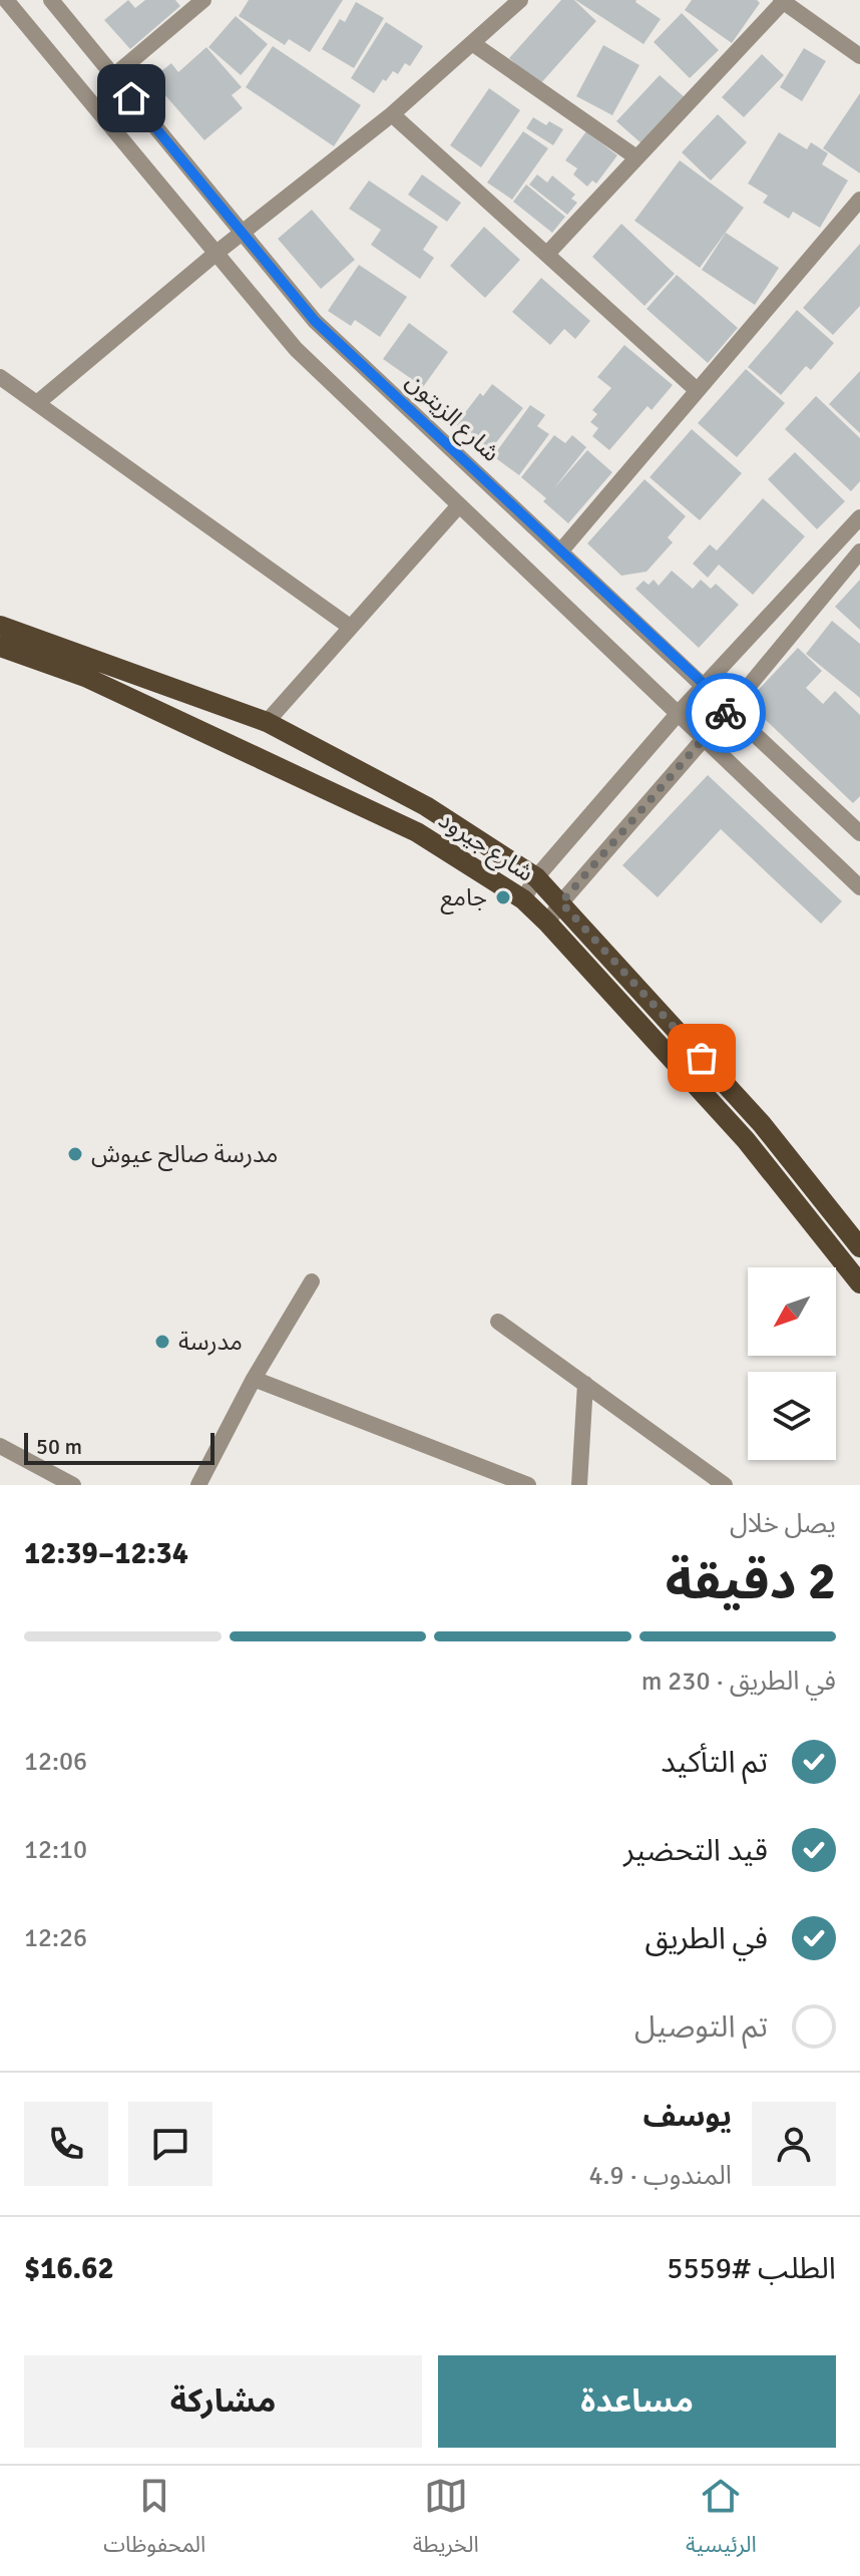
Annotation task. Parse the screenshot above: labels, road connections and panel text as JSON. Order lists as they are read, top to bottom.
{
  "streets": {
    "main road": ["شارع جيرود"],
    "street": ["شارع الزيتون"]
  },
  "places": ["جامع", "مدرسة صالح عيوش", "مدرسة"],
  "scale_bar": "50 m",
  "north": "bottom left",
  "page": {
    "scale": "50 m",
    "heading": ["2 دقيقة", "يصل خلال", "12:34–12:39"],
    "panel": [
      "يوسف",
      "المندوب · 4.9",
      "الطلب #5559",
      "$16.62"
    ],
    "bar": "في الطريق · 230 m",
    "list": [
      ["تم التأكيد", "12:06"],
      ["قيد التحضير", "12:10"],
      ["في الطريق", "12:26"],
      "تم التوصيل"
    ],
    "buttons": ["مساعدة", "مشاركة"],
    "tabs": ["الرئيسية", "الخريطة", "المحفوظات"]
  }
}
